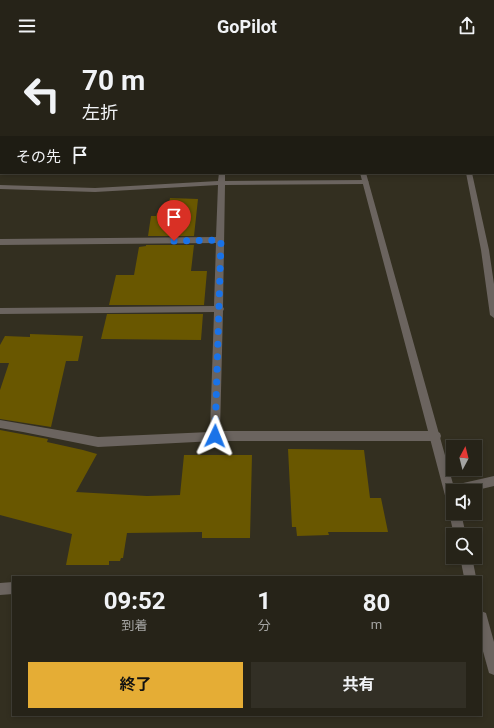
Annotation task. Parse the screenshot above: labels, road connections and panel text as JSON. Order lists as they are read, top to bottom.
{
  "north": "top",
  "page": {
    "header": "GoPilot",
    "turn": ["70 m", "左折"],
    "then": "その先",
    "eta": [
      "09:52",
      "到着",
      "1",
      "分",
      "80",
      "m"
    ],
    "buttons": ["終了", "共有"]
  }
}
